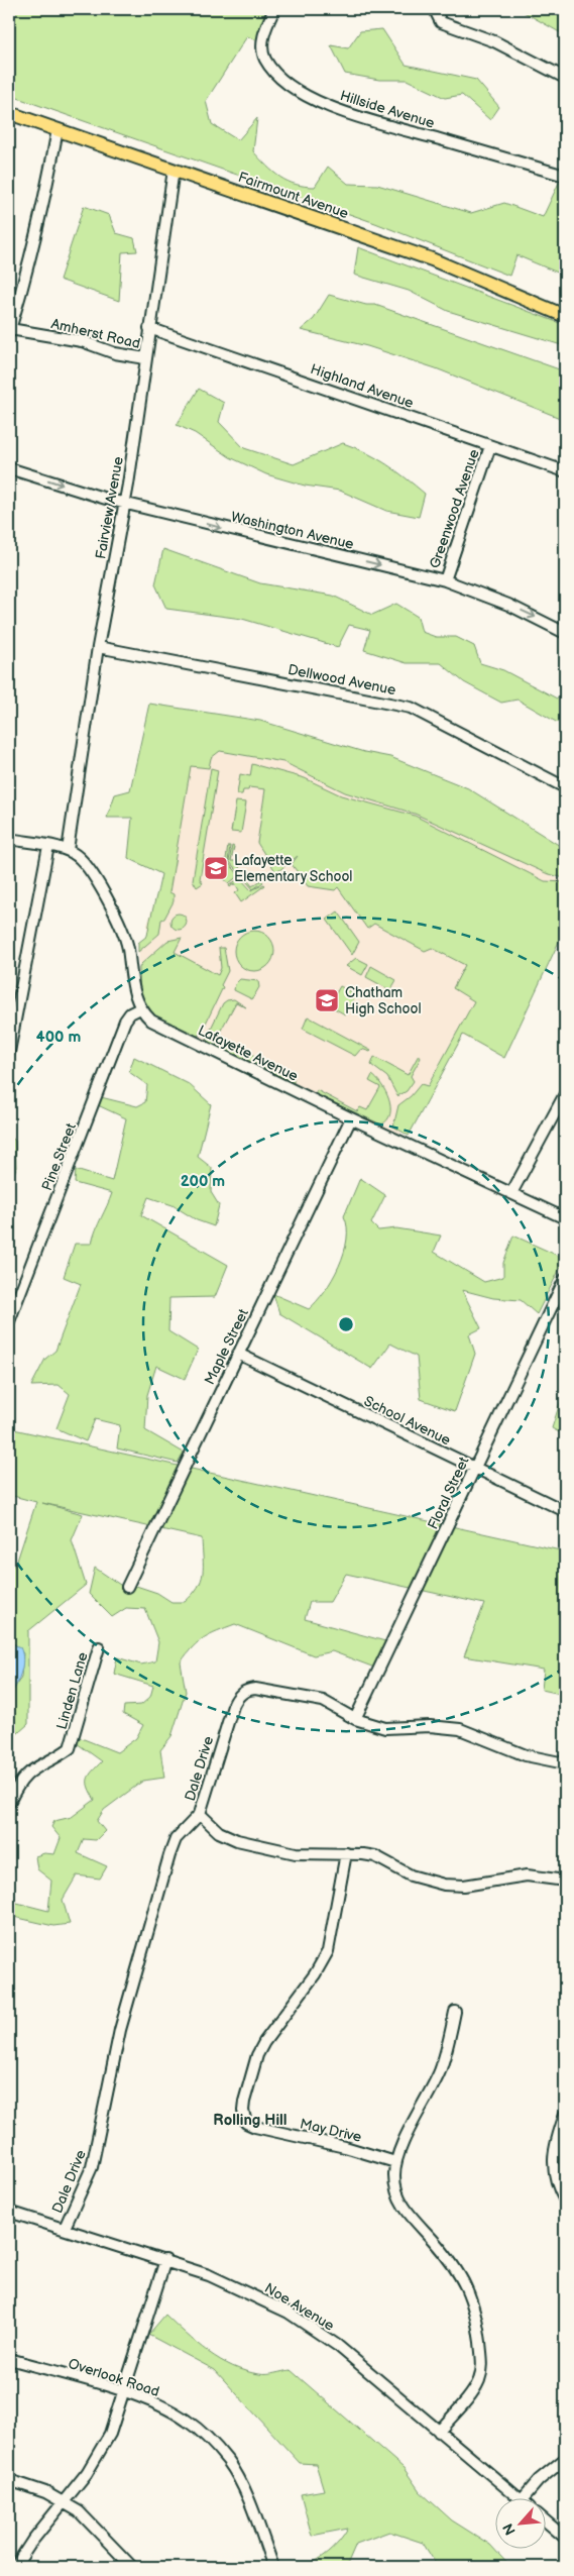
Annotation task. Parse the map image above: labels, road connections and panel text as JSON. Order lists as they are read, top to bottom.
{
  "streets": {
    "main road": ["Fairmount Avenue"],
    "street": [
      "Hillside Avenue",
      "Amherst Road",
      "Highland Avenue",
      "Fairview Avenue",
      "Greenwood Avenue",
      "Washington Avenue",
      "Dellwood Avenue",
      "Lafayette Avenue",
      "Pine Street",
      "Maple Street",
      "School Avenue",
      "Floral Street",
      "Linden Lane",
      "Dale Drive",
      "May Drive",
      "Noe Avenue",
      "Overlook Road"
    ]
  },
  "crossings": [
    ["Fairmount Avenue", "Fairview Avenue"],
    ["Amherst Road", "Fairview Avenue"],
    ["Highland Avenue", "Fairview Avenue"],
    ["Highland Avenue", "Greenwood Avenue"],
    ["Fairview Avenue", "Washington Avenue"],
    ["Fairview Avenue", "Dellwood Avenue"],
    ["Fairview Avenue", "Lafayette Avenue"],
    ["Greenwood Avenue", "Washington Avenue"],
    ["Lafayette Avenue", "Pine Street"],
    ["Lafayette Avenue", "Maple Street"],
    ["Maple Street", "School Avenue"],
    ["School Avenue", "Floral Street"],
    ["Floral Street", "Dale Drive"],
    ["Dale Drive", "Noe Avenue"]
  ],
  "one_way": ["Washington Avenue"],
  "districts": ["Rolling Hill"],
  "places": {
    "school or university": ["Lafayette Elementary School", "Chatham High School"]
  },
  "north": "bottom left",
  "rings": ["400 m", "200 m"]
}
